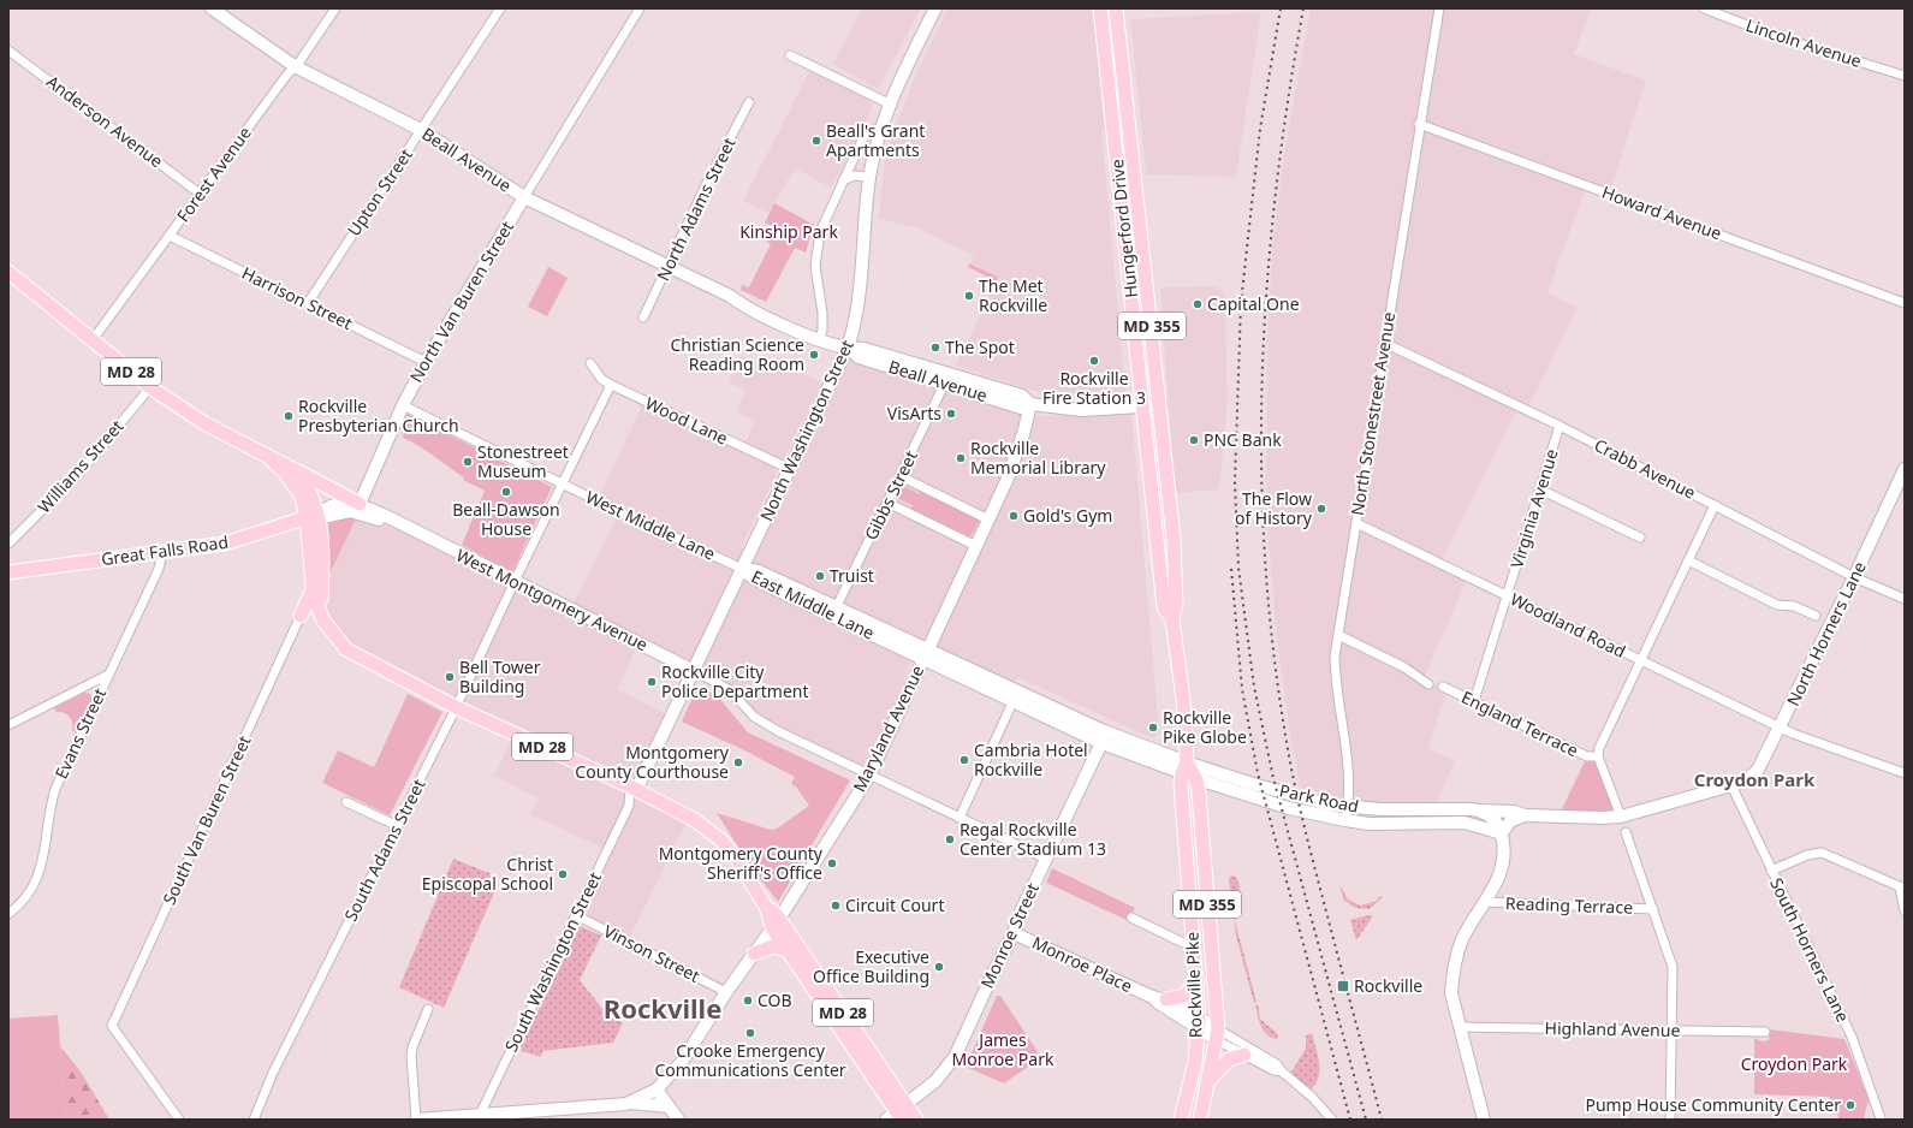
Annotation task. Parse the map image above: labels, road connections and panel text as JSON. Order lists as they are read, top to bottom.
{
  "streets": {
    "main road": [
      "Hungerford Drive",
      "MD 355",
      "MD 28",
      "Great Falls Road",
      "Rockville Pike"
    ],
    "street": [
      "Lincoln Avenue",
      "Anderson Avenue",
      "Beall Avenue",
      "Forest Avenue",
      "Upton Street",
      "North Adams Street",
      "Howard Avenue",
      "Harrison Street",
      "North Van Buren Street",
      "North Stonestreet Avenue",
      "Wood Lane",
      "North Washington Street",
      "Williams Street",
      "Crabb Avenue",
      "Gibbs Street",
      "Virginia Avenue",
      "West Middle Lane",
      "West Montgomery Avenue",
      "East Middle Lane",
      "Woodland Road",
      "North Horners Lane",
      "England Terrace",
      "Maryland Avenue",
      "Evans Street",
      "Park Road",
      "South Van Buren Street",
      "South Adams Street",
      "Reading Terrace",
      "Monroe Street",
      "South Horners Lane",
      "Vinson Street",
      "South Washington Street",
      "Monroe Place",
      "Highland Avenue"
    ]
  },
  "crossings": [
    ["Anderson Avenue", "Forest Avenue"],
    ["Beall Avenue", "Forest Avenue"],
    ["Beall Avenue", "Upton Street"],
    ["Beall Avenue", "North Adams Street"],
    ["Beall Avenue", "Hungerford Drive"],
    ["Beall Avenue", "North Van Buren Street"],
    ["Beall Avenue", "North Washington Street"],
    ["Beall Avenue", "Gibbs Street"],
    ["Beall Avenue", "Maryland Avenue"],
    ["Forest Avenue", "Harrison Street"],
    ["Forest Avenue", "MD 28"],
    ["Upton Street", "Harrison Street"],
    ["Howard Avenue", "North Stonestreet Avenue"],
    ["Hungerford Drive", "East Middle Lane"],
    ["Hungerford Drive", "Park Road"],
    ["Hungerford Drive", "Rockville Pike"],
    ["Harrison Street", "North Van Buren Street"],
    ["North Van Buren Street", "West Middle Lane"],
    ["North Van Buren Street", "West Montgomery Avenue"],
    ["MD 28", "Williams Street"],
    ["MD 28", "Great Falls Road"],
    ["MD 28", "West Montgomery Avenue"],
    ["MD 28", "Maryland Avenue"],
    ["MD 28", "South Adams Street"],
    ["MD 28", "Monroe Street"],
    ["MD 28", "South Washington Street"],
    ["North Stonestreet Avenue", "Crabb Avenue"],
    ["North Stonestreet Avenue", "Woodland Road"],
    ["North Stonestreet Avenue", "Park Road"],
    ["Wood Lane", "North Washington Street"],
    ["North Washington Street", "West Middle Lane"],
    ["North Washington Street", "West Montgomery Avenue"],
    ["North Washington Street", "East Middle Lane"],
    ["North Washington Street", "South Washington Street"],
    ["Crabb Avenue", "Virginia Avenue"],
    ["Crabb Avenue", "North Horners Lane"],
    ["Gibbs Street", "East Middle Lane"],
    ["Virginia Avenue", "Woodland Road"],
    ["Virginia Avenue", "England Terrace"],
    ["West Middle Lane", "East Middle Lane"],
    ["Great Falls Road", "West Montgomery Avenue"],
    ["Great Falls Road", "Evans Street"],
    ["West Montgomery Avenue", "South Adams Street"],
    ["West Montgomery Avenue", "South Washington Street"],
    ["East Middle Lane", "Maryland Avenue"],
    ["East Middle Lane", "Park Road"],
    ["East Middle Lane", "Monroe Street"],
    ["East Middle Lane", "Rockville Pike"],
    ["Woodland Road", "North Horners Lane"],
    ["North Horners Lane", "South Horners Lane"],
    ["Maryland Avenue", "Vinson Street"],
    ["Maryland Avenue", "South Washington Street"],
    ["Park Road", "Rockville Pike"],
    ["Monroe Street", "Monroe Place"],
    ["Vinson Street", "South Washington Street"],
    ["Monroe Place", "Rockville Pike"]
  ],
  "districts": ["Croydon Park", "Rockville"],
  "parks": ["Kinship Park", "James Monroe Park", "Croydon Park"],
  "places": {
    "other": [
      "Beall's Grant Apartments",
      "The Met Rockville",
      "Capital One",
      "The Spot",
      "Christian Science Reading Room",
      "Rockville Fire Station 3",
      "VisArts",
      "Rockville Presbyterian Church",
      "PNC Bank",
      "Rockville Memorial Library",
      "Stonestreet Museum",
      "Beall-Dawson House",
      "The Flow of History",
      "Gold's Gym",
      "Truist",
      "Bell Tower Building",
      "Rockville City Police Department",
      "Rockville Pike Globe",
      "Cambria Hotel Rockville",
      "Montgomery County Courthouse",
      "Regal Rockville Center Stadium 13",
      "Montgomery County Sheriff's Office",
      "Christ Episcopal School",
      "Circuit Court",
      "Executive Office Building",
      "COB",
      "Crooke Emergency Communications Center",
      "Pump House Community Center"
    ],
    "transit": ["Rockville"]
  }
}
